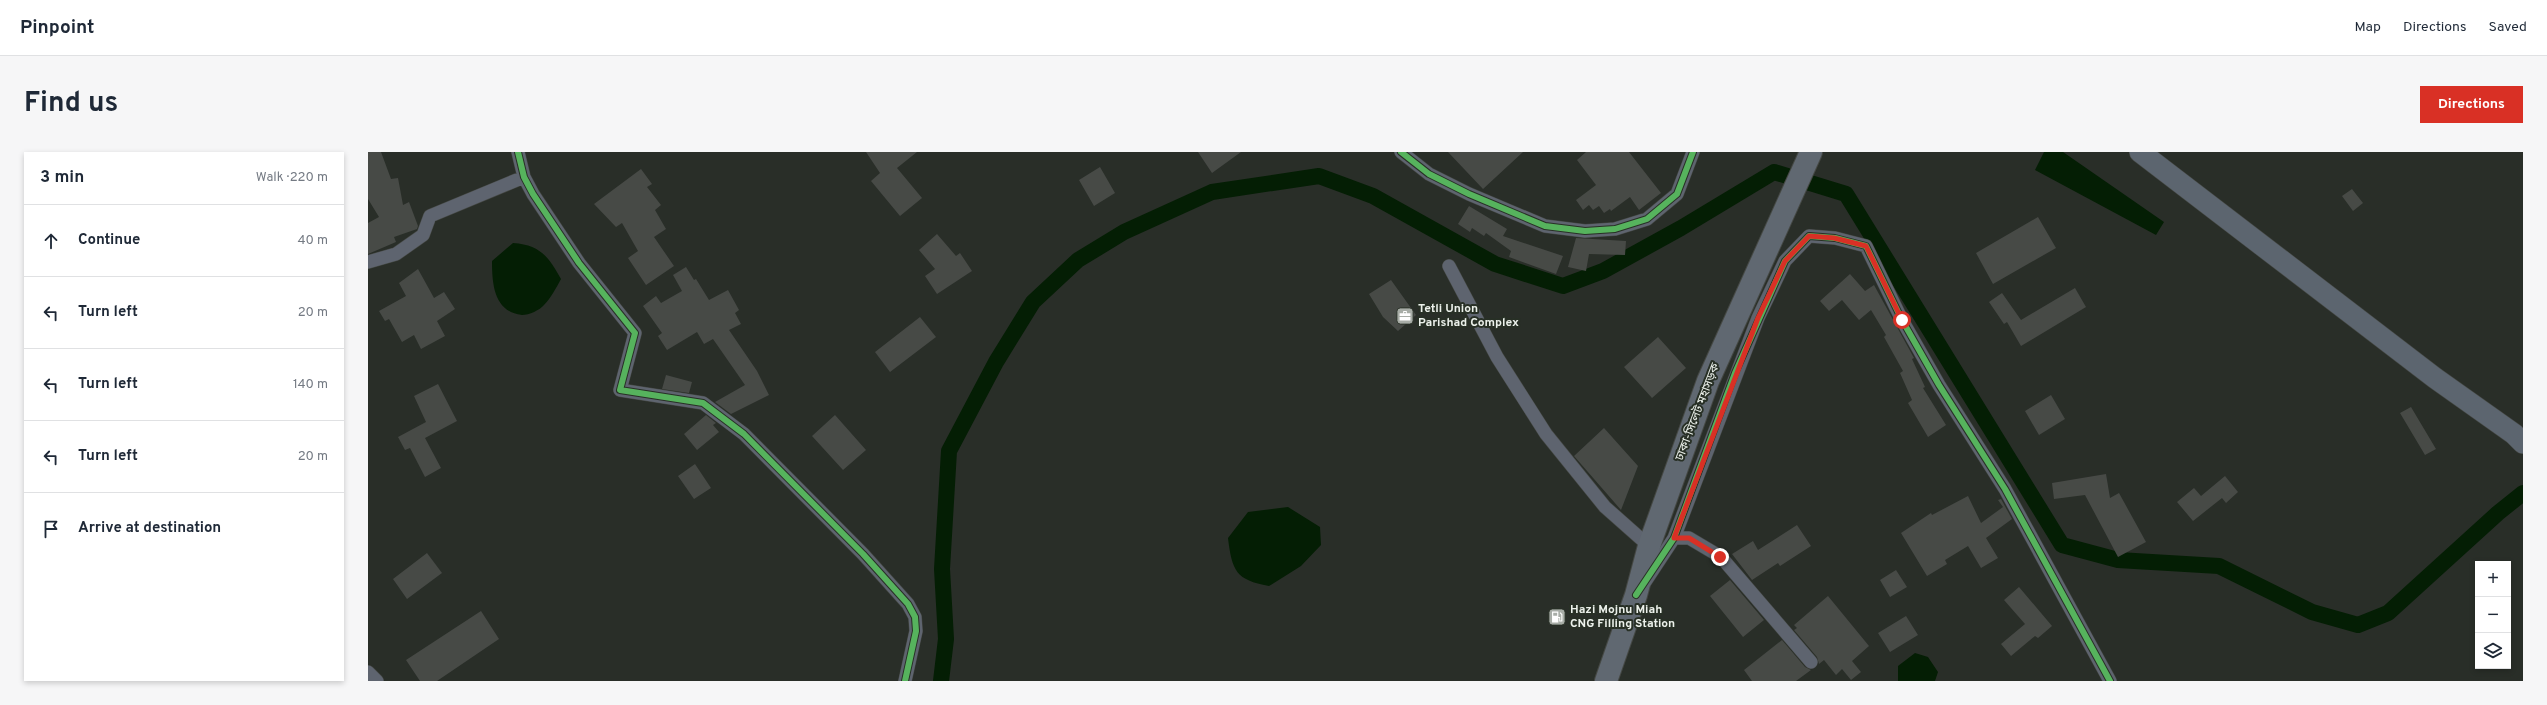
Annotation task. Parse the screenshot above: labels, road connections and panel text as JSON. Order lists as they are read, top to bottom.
{
  "streets": {
    "highway": ["ঢাকা-সিলেট মহাসড়ক"]
  },
  "places": {
    "office": ["Tetli Union Parishad Complex"],
    "fuel station": ["Hazi Mojnu Miah CNG Filling Station"]
  },
  "page": {
    "header": "Pinpoint",
    "nav": ["Map", "Directions", "Saved"],
    "title": "Find us",
    "buttons": "Directions",
    "heading": ["3 min", "Walk · 220 m"],
    "list": [
      ["Continue", "40 m"],
      ["Turn left", "20 m"],
      ["Turn left", "140 m"],
      ["Turn left", "20 m"],
      "Arrive at destination"
    ],
    "map_buttons": ["+", "−"]
  }
}
